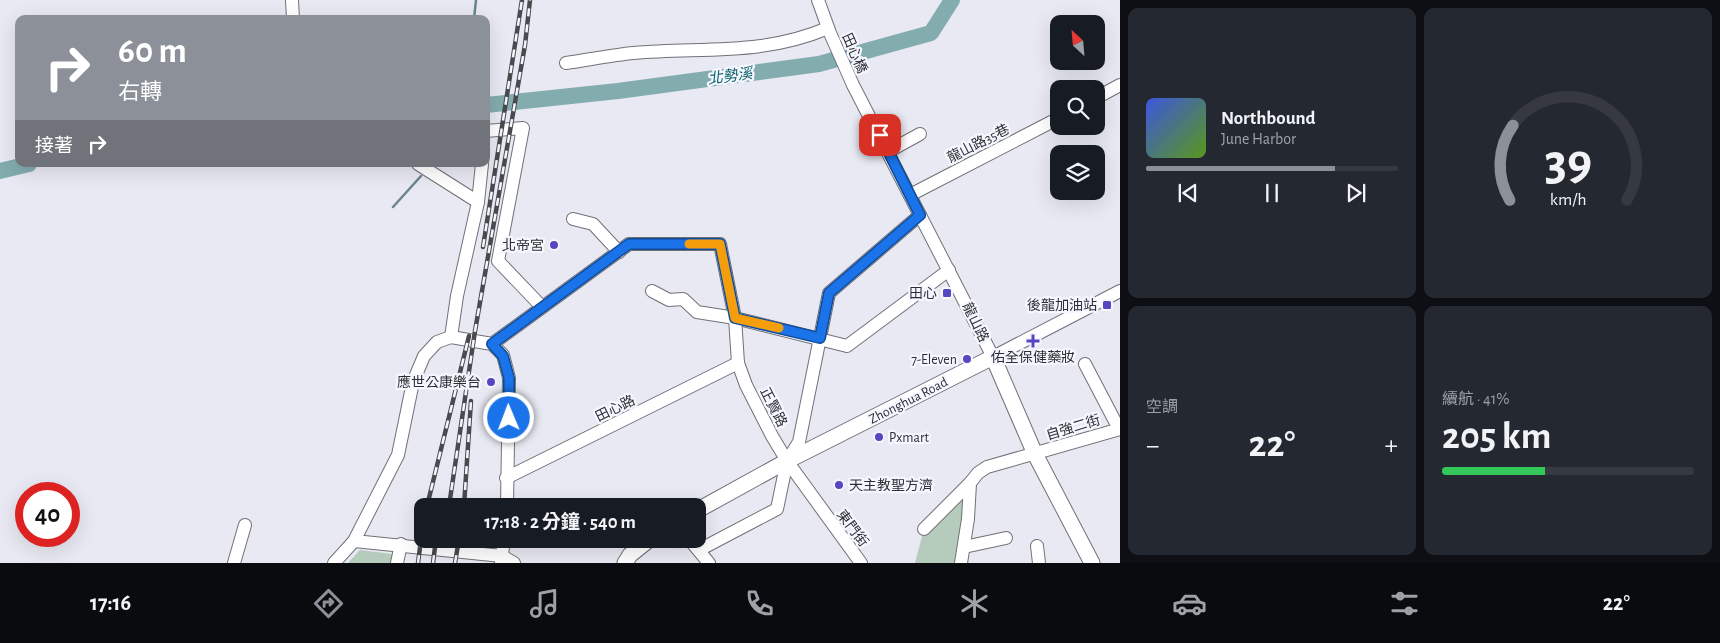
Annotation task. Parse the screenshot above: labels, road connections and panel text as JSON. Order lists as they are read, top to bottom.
{
  "streets": {
    "main road": ["龍山路", "Zhonghua Road"],
    "street": [
      "田心橋",
      "龍山路35巷",
      "正賢路",
      "田心路",
      "自強二街",
      "東門街"
    ]
  },
  "crossings": [
    ["田心橋", "龍山路"],
    ["龍山路35巷", "龍山路"],
    ["龍山路", "Zhonghua Road"],
    ["龍山路", "自強二街"],
    ["Zhonghua Road", "正賢路"],
    ["Zhonghua Road", "東門街"],
    ["正賢路", "田心路"],
    ["正賢路", "東門街"]
  ],
  "water": ["北勢溪"],
  "places": {
    "other": [
      "北帝宮",
      "7-Eleven",
      "應世公康樂台",
      "Pxmart",
      "天主教聖方濟"
    ],
    "transit": ["田心", "後龍加油站"],
    "health": ["佑全保健藥妝"]
  },
  "north": "top left",
  "page": {
    "turn": ["60 m", "右轉"],
    "song": ["Northbound", "June Harbor"],
    "then": "接著",
    "tile": [
      "空調",
      ["續航 · 41%", "205 km"]
    ],
    "heat": ["−", "22°", "+"],
    "limit": "40",
    "trip": "17:18 · 2 分鐘 · 540 m",
    "tabs": ["17:16", "22°"],
    "gauge": ["39", "km/h"]
  }
}
